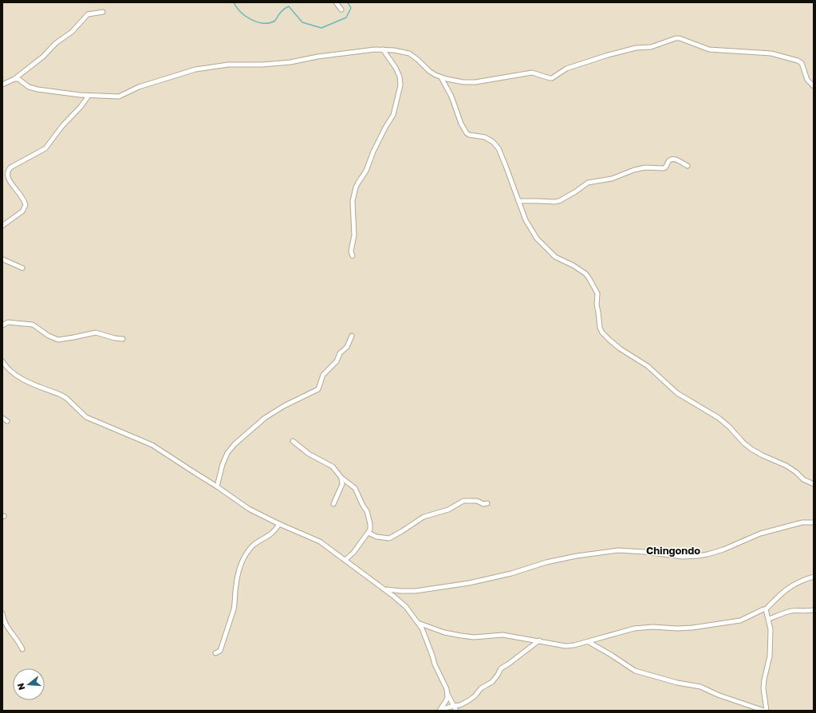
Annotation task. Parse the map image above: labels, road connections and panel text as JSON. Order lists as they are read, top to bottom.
{
  "districts": ["Chingondo"],
  "north": "left"
}
